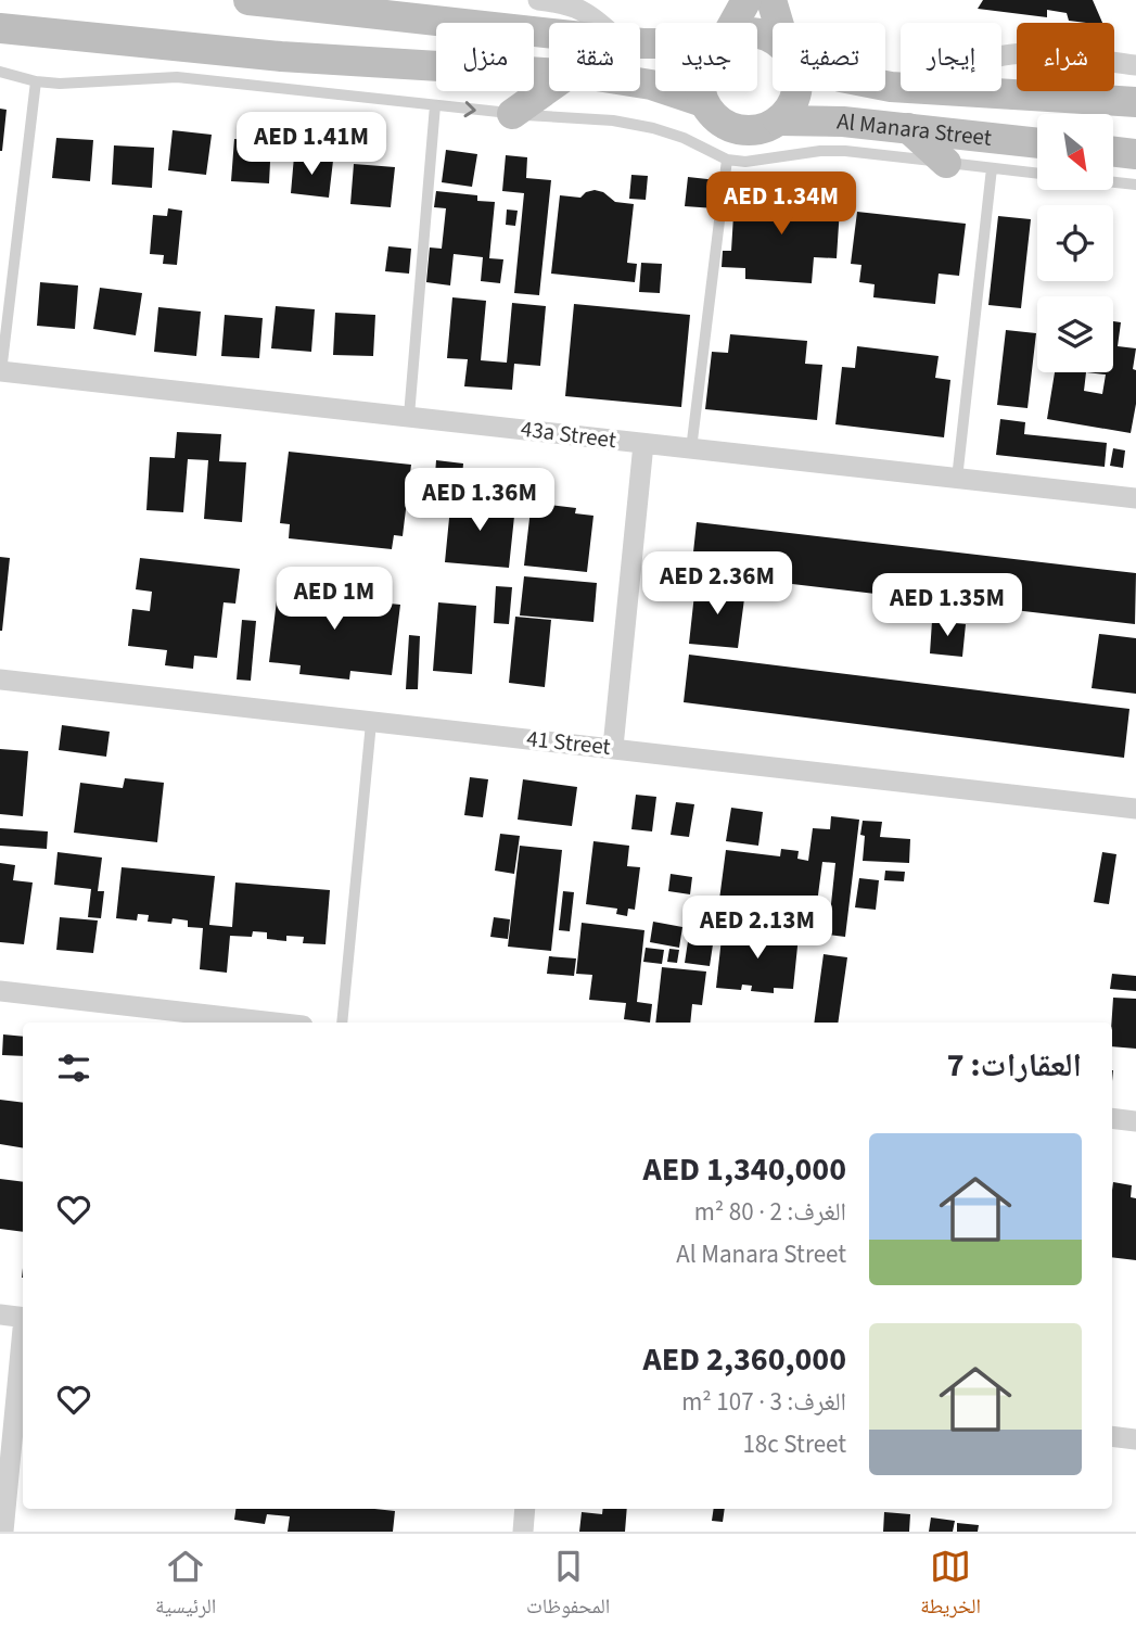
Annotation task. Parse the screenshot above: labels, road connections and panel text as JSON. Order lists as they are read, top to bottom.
{
  "streets": {
    "main road": ["Al Manara Street"],
    "street": ["43a Street", "41 Street"]
  },
  "north": "bottom right",
  "page": {
    "chip": [
      "شراء",
      "إيجار",
      "تصفية",
      "جديد",
      "شقة",
      "منزل"
    ],
    "price": [
      "AED 1.41M",
      "AED 1.34M",
      "AED 1.36M",
      "AED 2.36M",
      "AED 1M",
      "AED 1.35M",
      "AED 2.13M"
    ],
    "heading": "العقارات: 7",
    "list": [
      {
        "name": "AED 1,340,000",
        "note": "الغرف: 2 · 80 m² · Al Manara Street"
      },
      {
        "name": "AED 2,360,000",
        "note": "الغرف: 3 · 107 m² · 18c Street"
      }
    ],
    "tabs": ["الخريطة", "المحفوظات", "الرئيسية"]
  }
}
